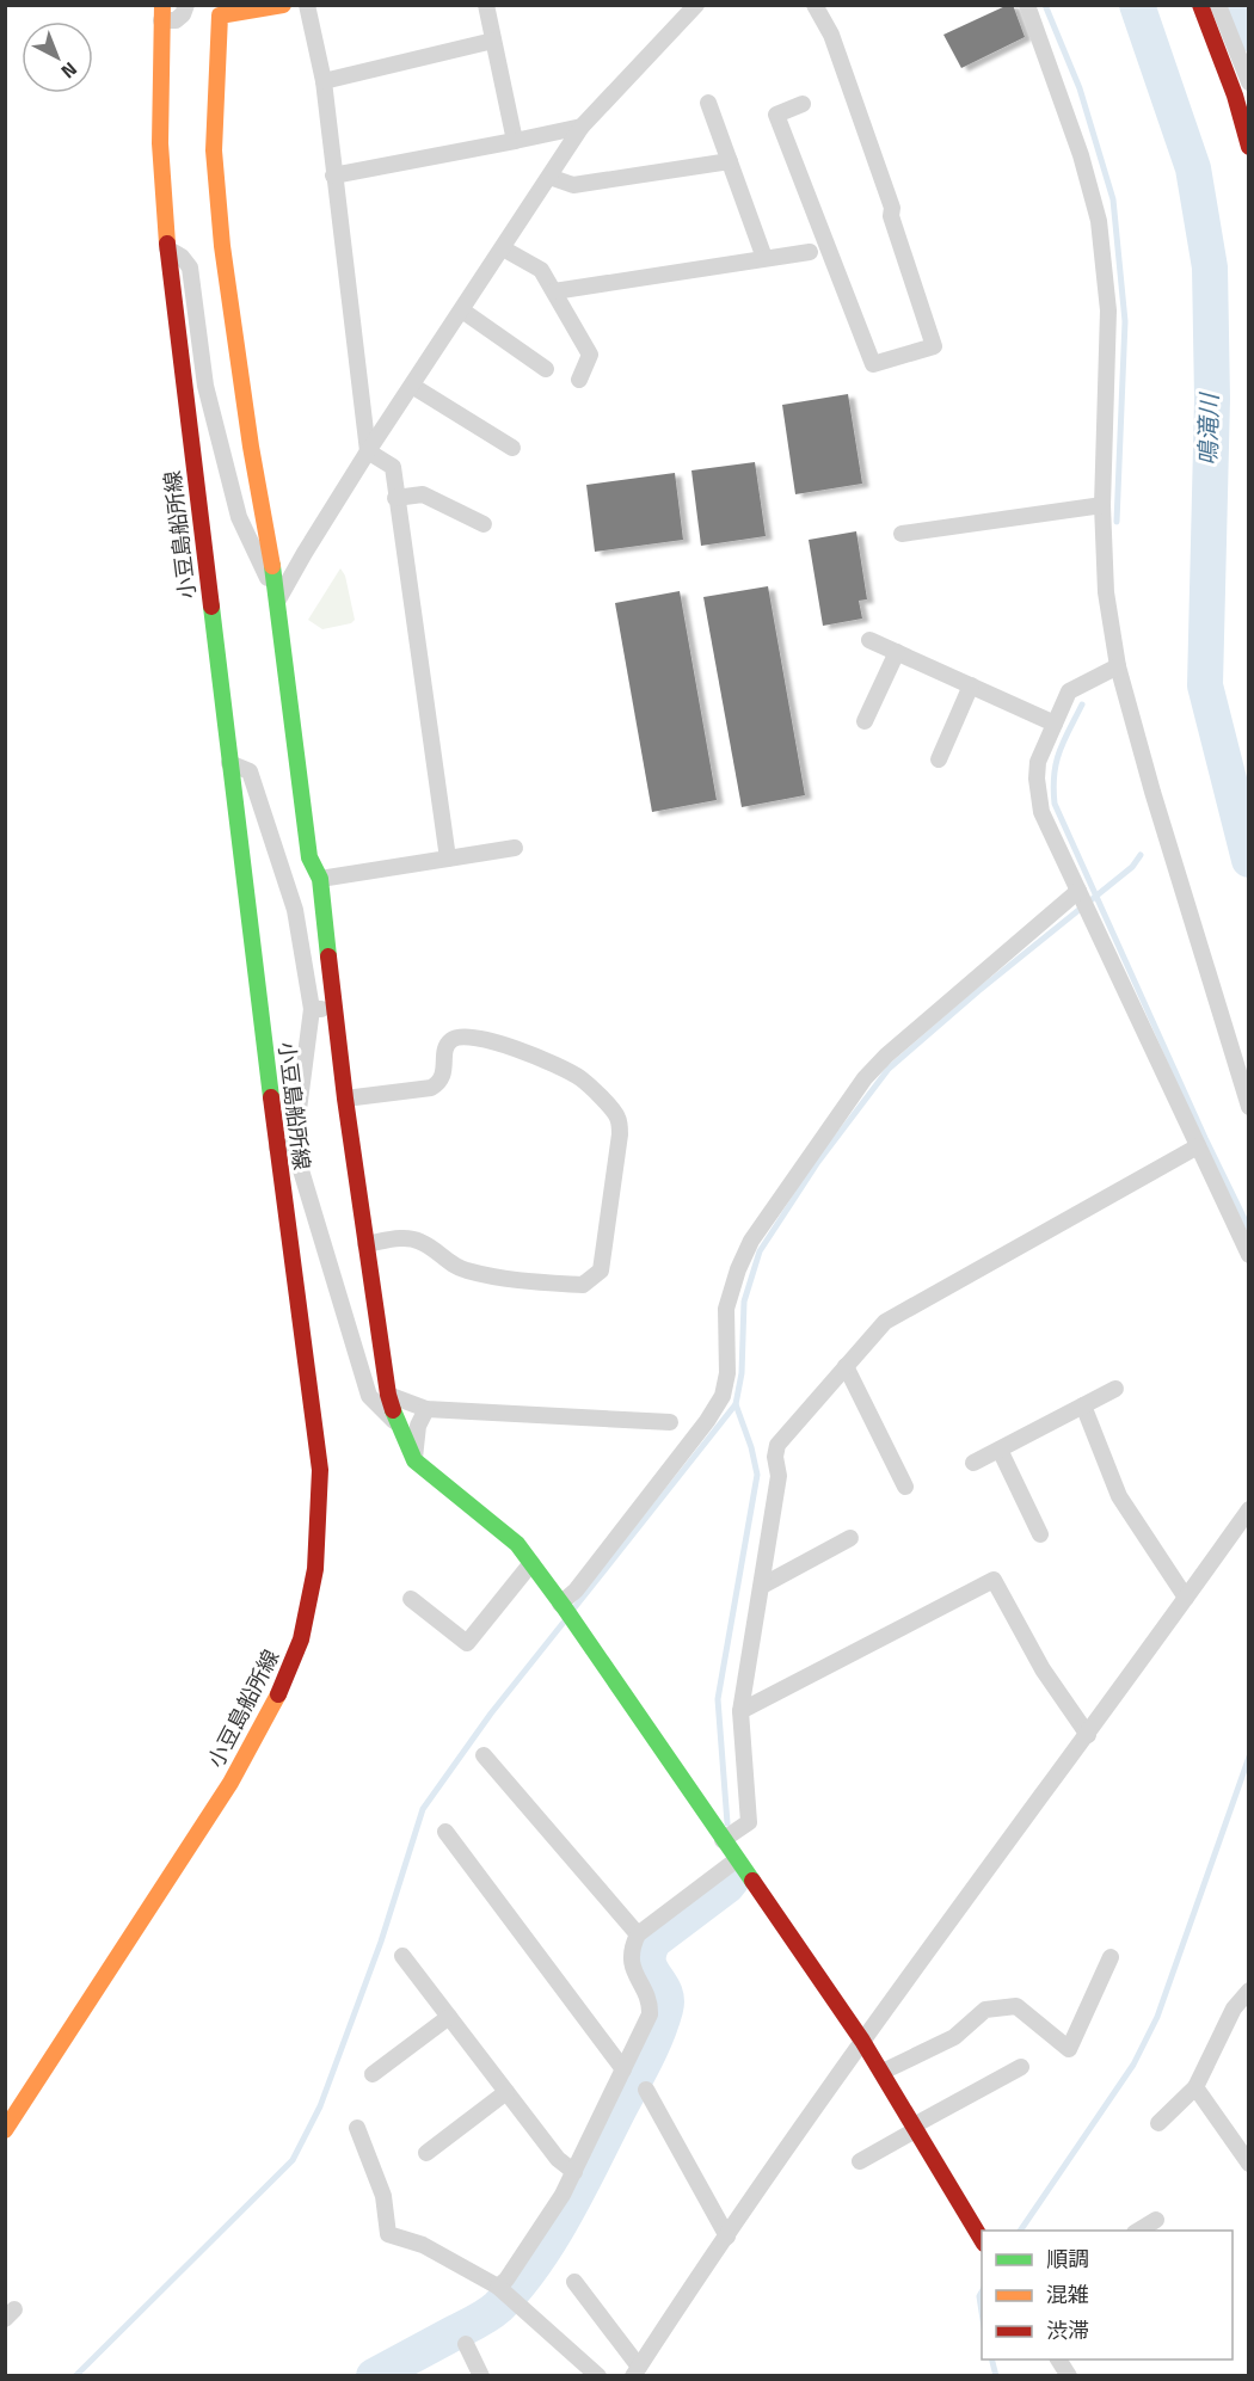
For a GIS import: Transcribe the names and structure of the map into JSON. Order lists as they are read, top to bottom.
{
  "streets": {
    "street": ["小豆島船所線"]
  },
  "water": ["鳴滝川"],
  "legend": ["順調", "混雑", "渋滞"],
  "north": "bottom right"
}
